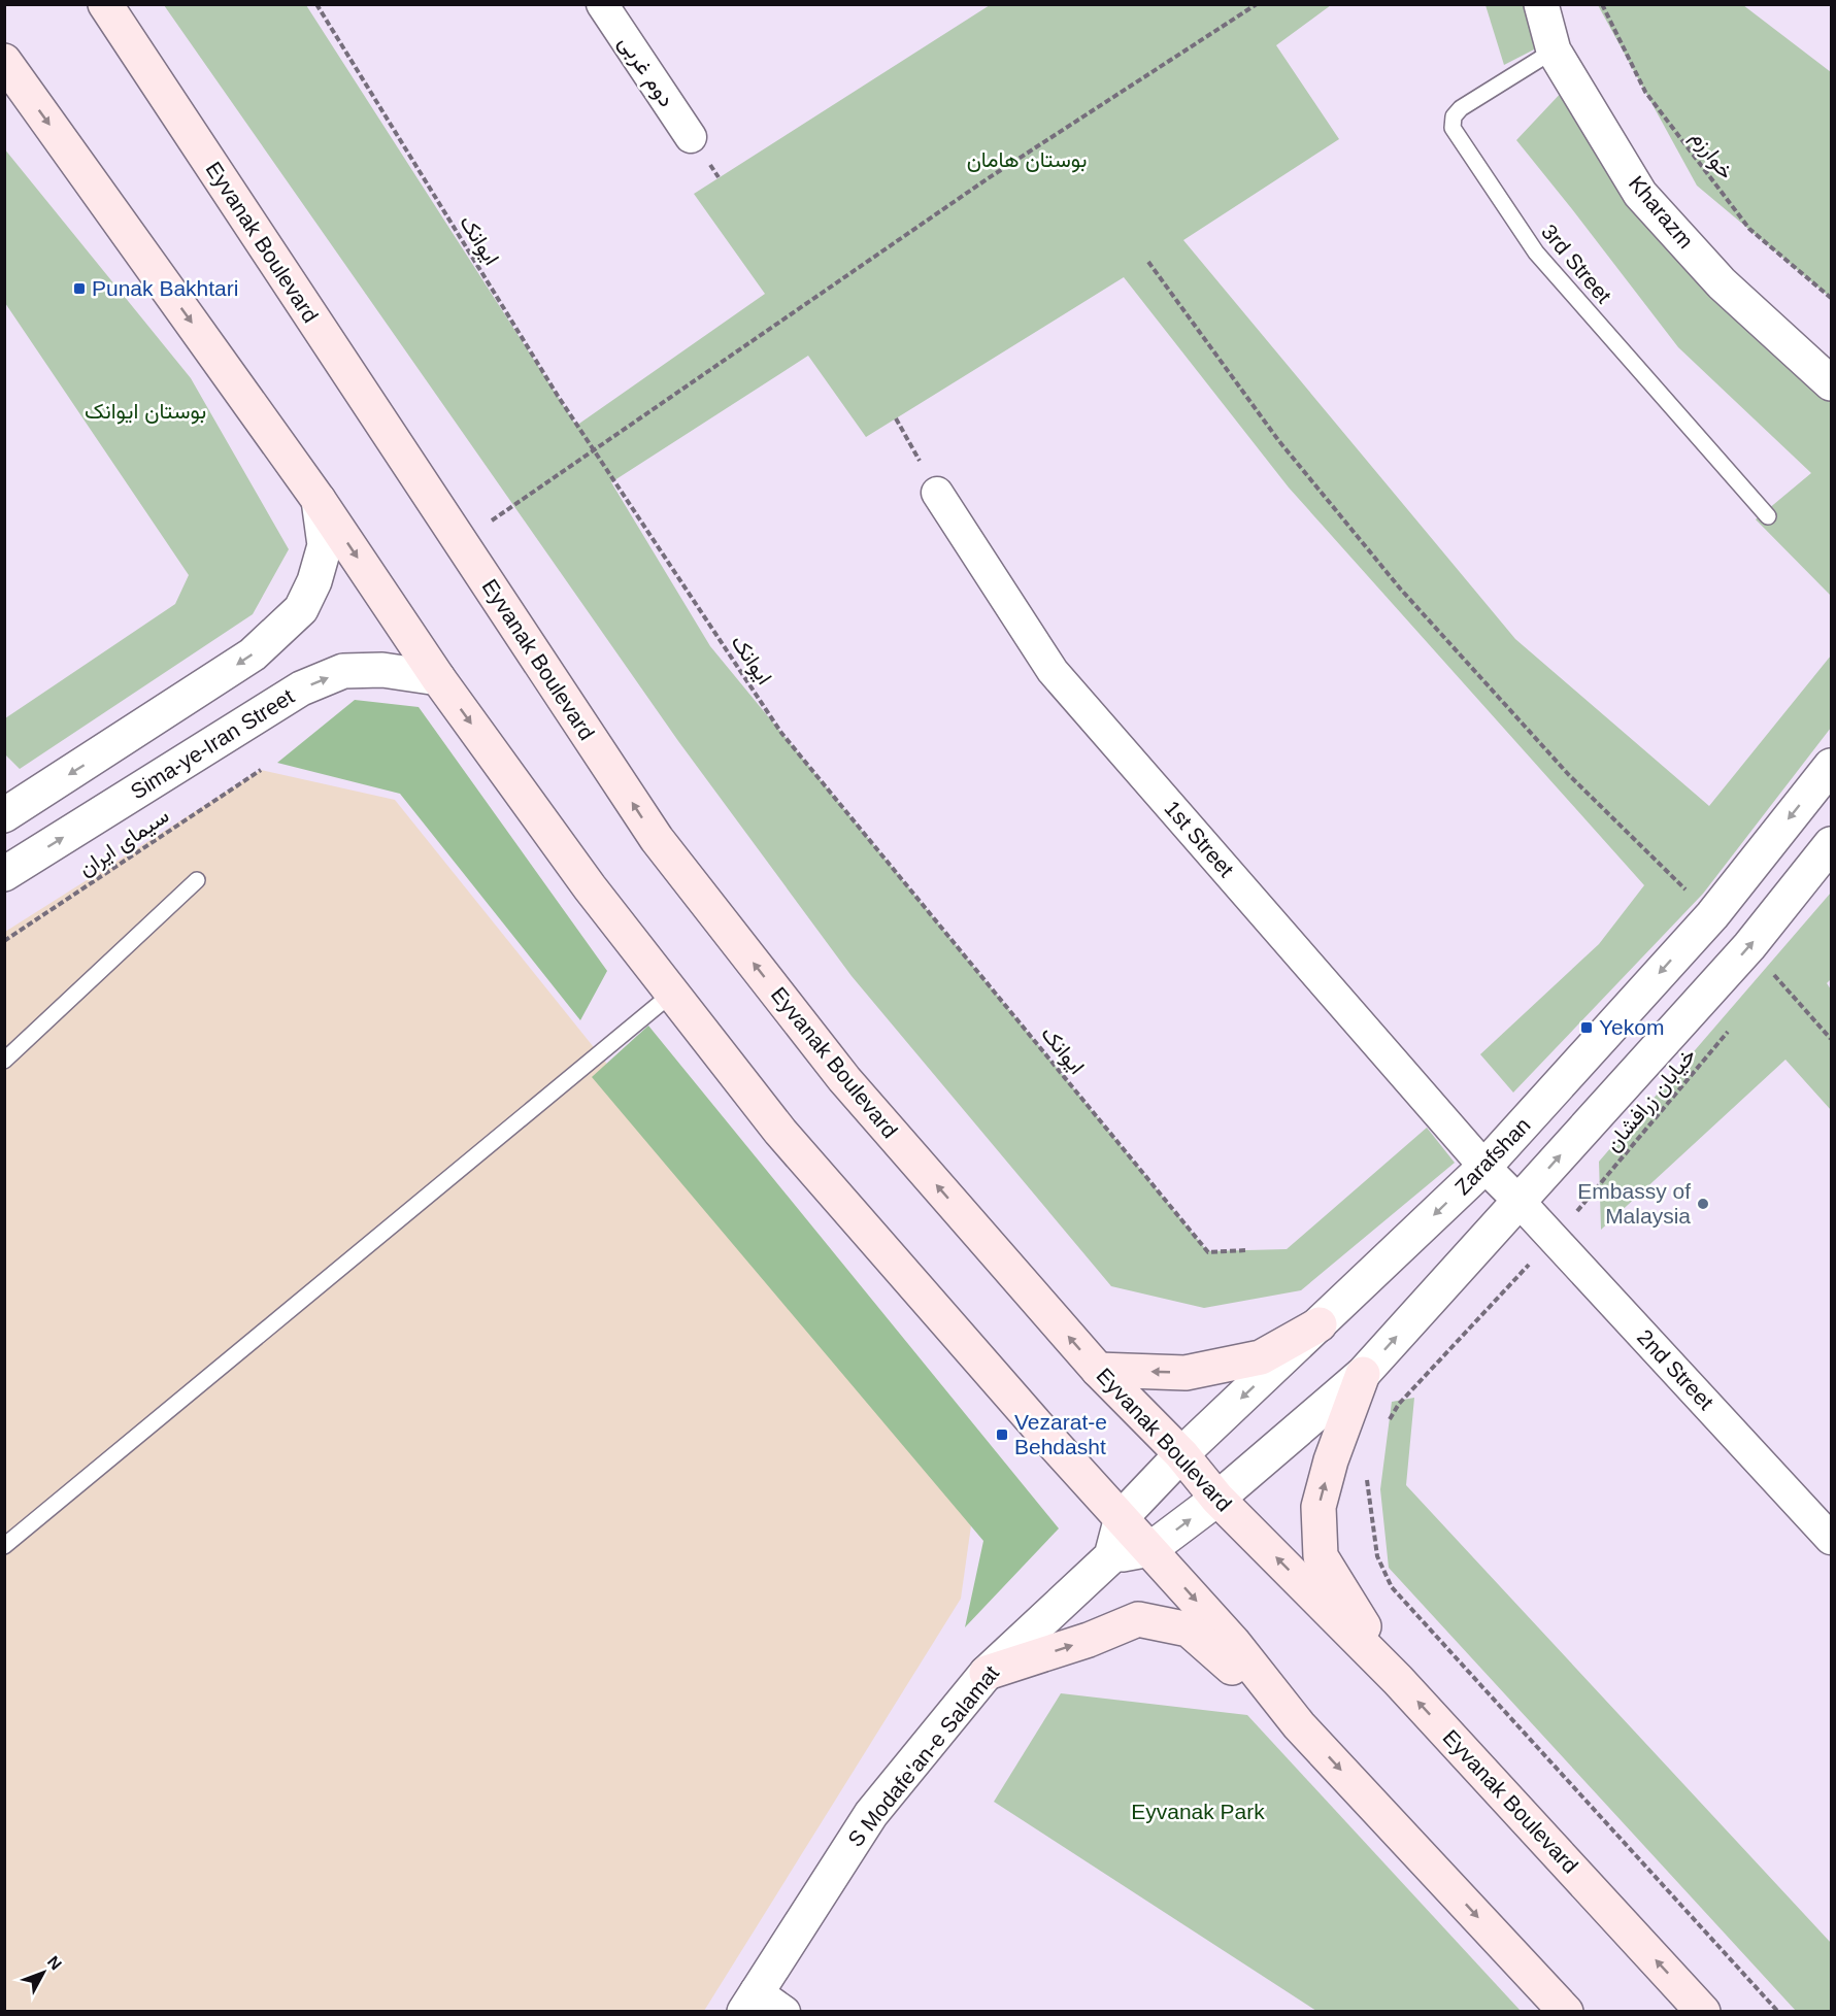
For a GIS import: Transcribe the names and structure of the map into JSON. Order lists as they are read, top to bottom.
{
  "streets": {
    "main road": ["Eyvanak Boulevard"],
    "street": [
      "دوم غربی",
      "Kharazm",
      "Sima-ye-Iran Street",
      "1st Street",
      "Zarafshan",
      "2nd Street",
      "S Modafe'an-e Salamat"
    ],
    "lane": ["3rd Street"],
    "path": [
      "خوارزم",
      "ایوانک",
      "سیمای ایران",
      "خیابان زرافشان"
    ]
  },
  "crossings": [
    ["Kharazm", "3rd Street"],
    ["Eyvanak Boulevard", "Zarafshan"],
    ["1st Street", "Zarafshan"],
    ["1st Street", "2nd Street"],
    ["خیابان زرافشان", "2nd Street"]
  ],
  "one_way": ["Sima-ye-Iran Street"],
  "parks": ["بوستان هامان", "بوستان ایوانک", "Eyvanak Park"],
  "places": {
    "transit": ["Punak Bakhtari", "Yekom", "Vezarat-e Behdasht"],
    "other": ["Embassy of Malaysia"]
  },
  "north": "top right"
}
